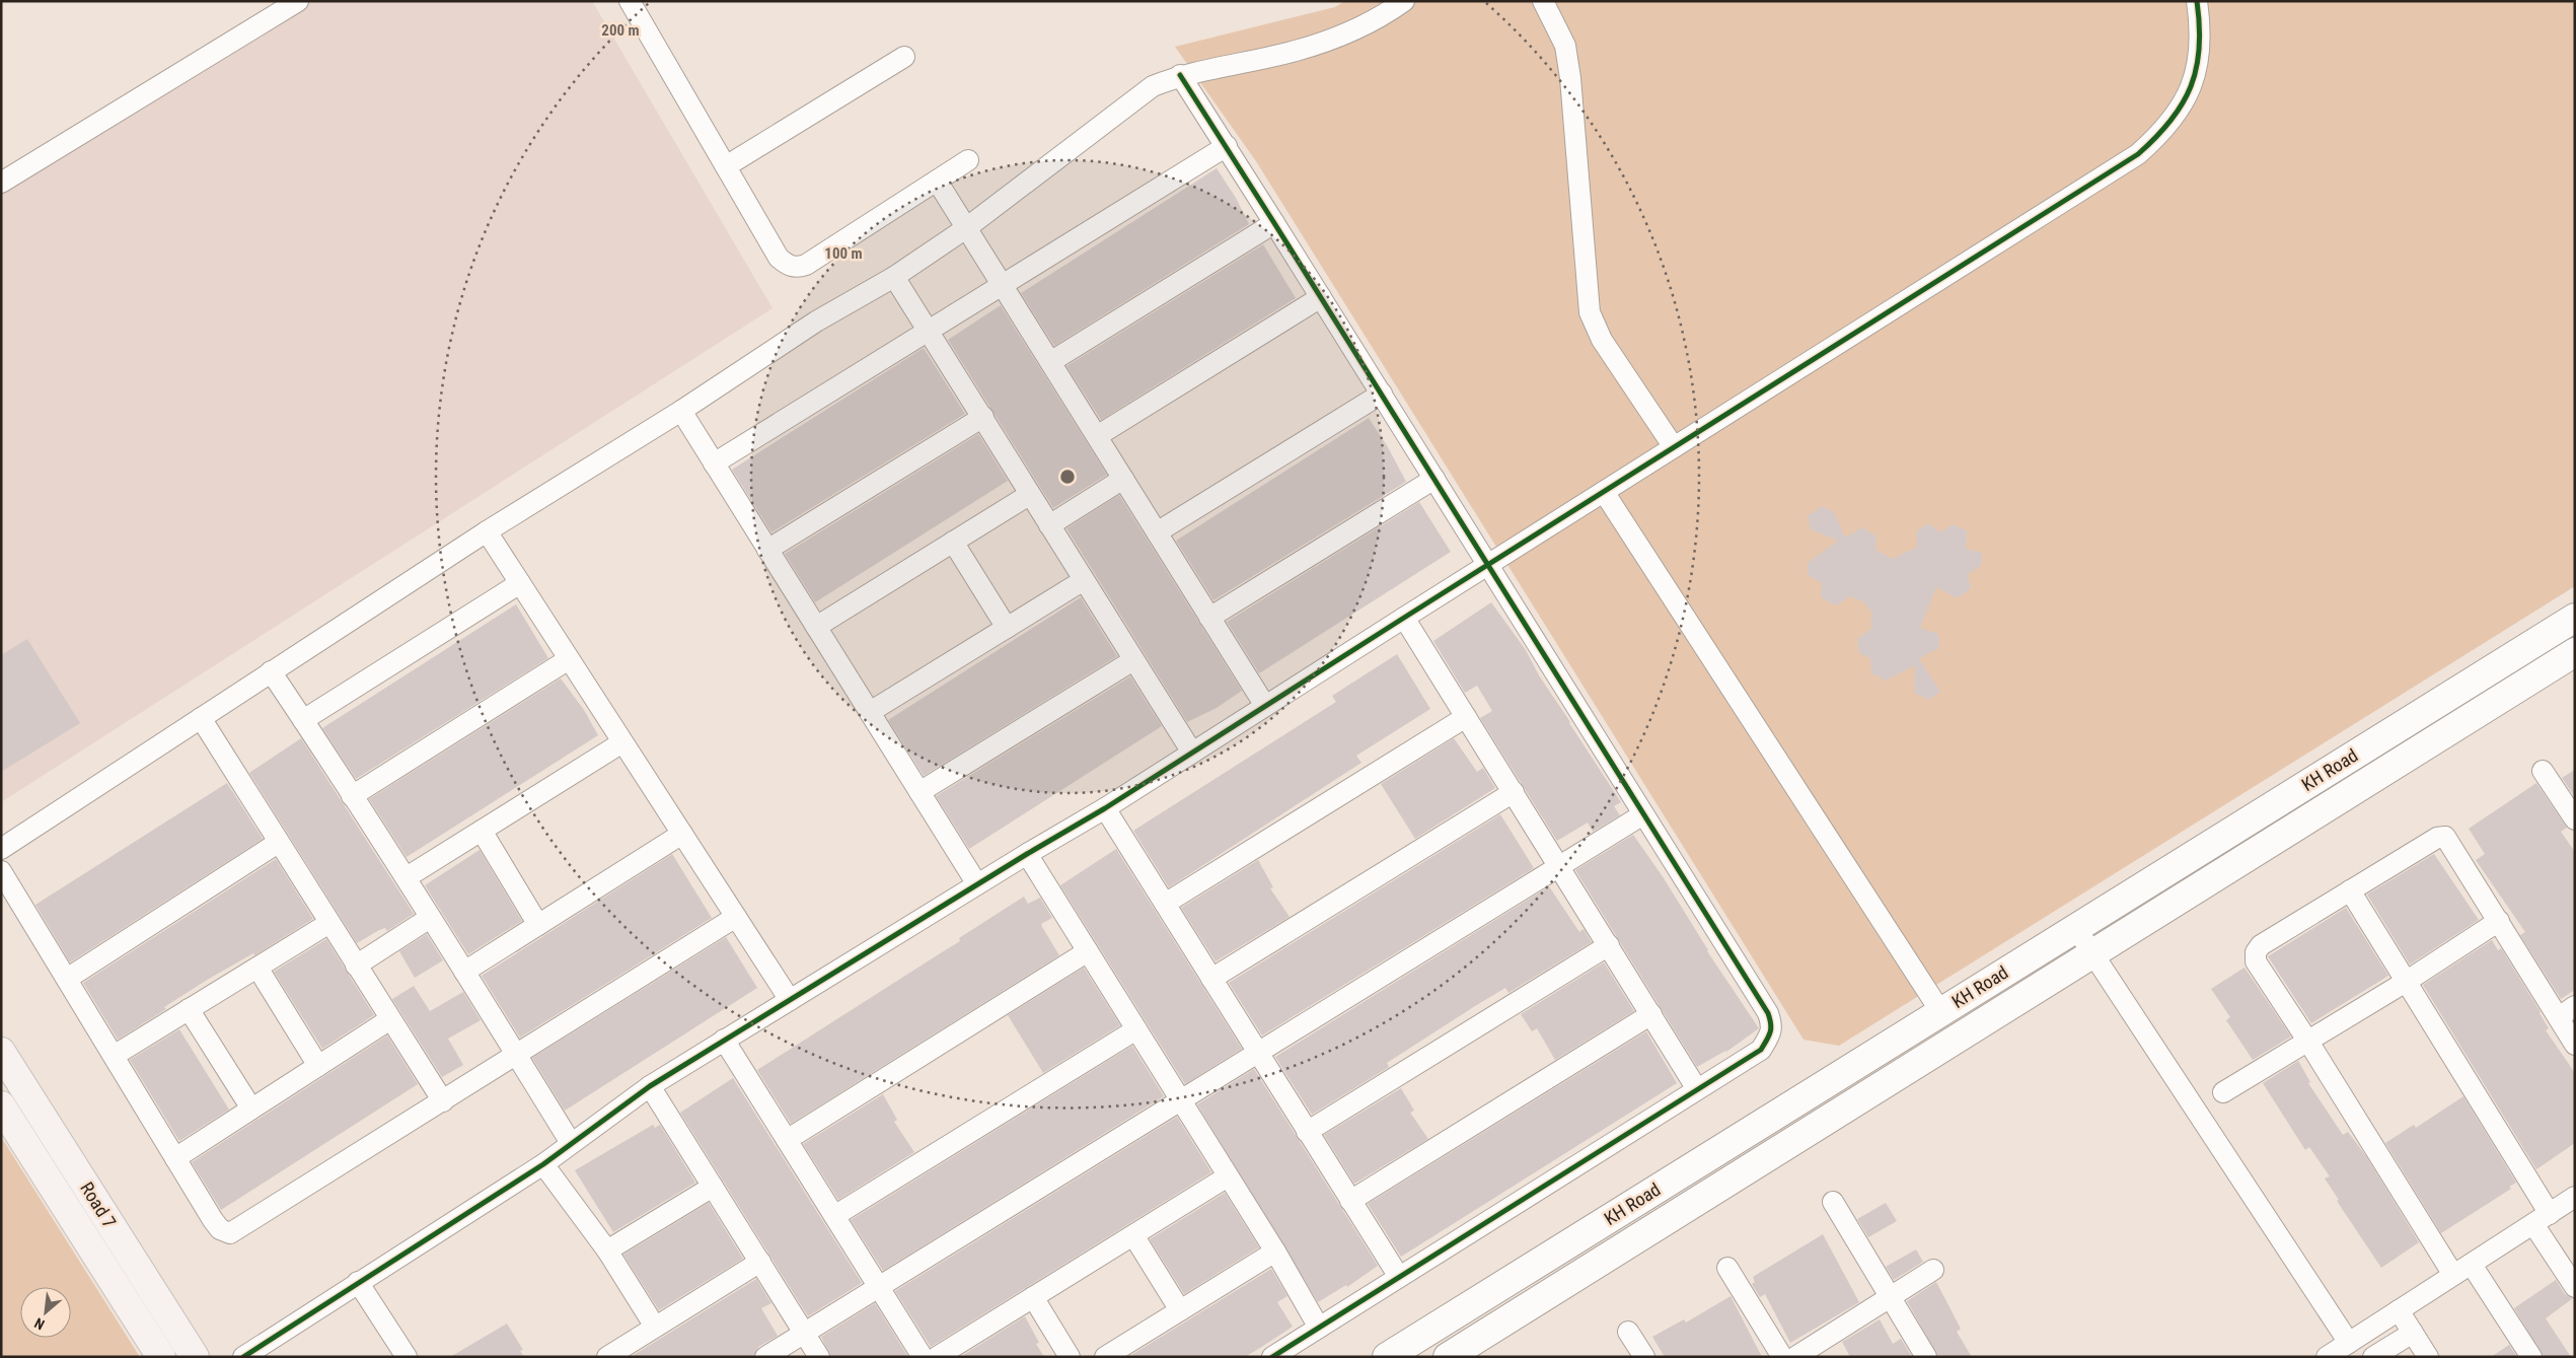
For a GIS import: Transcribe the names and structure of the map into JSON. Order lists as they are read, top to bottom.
{
  "streets": {
    "main road": ["KH Road", "Road 7"]
  },
  "north": "bottom left",
  "rings": ["200 m", "100 m"]
}
